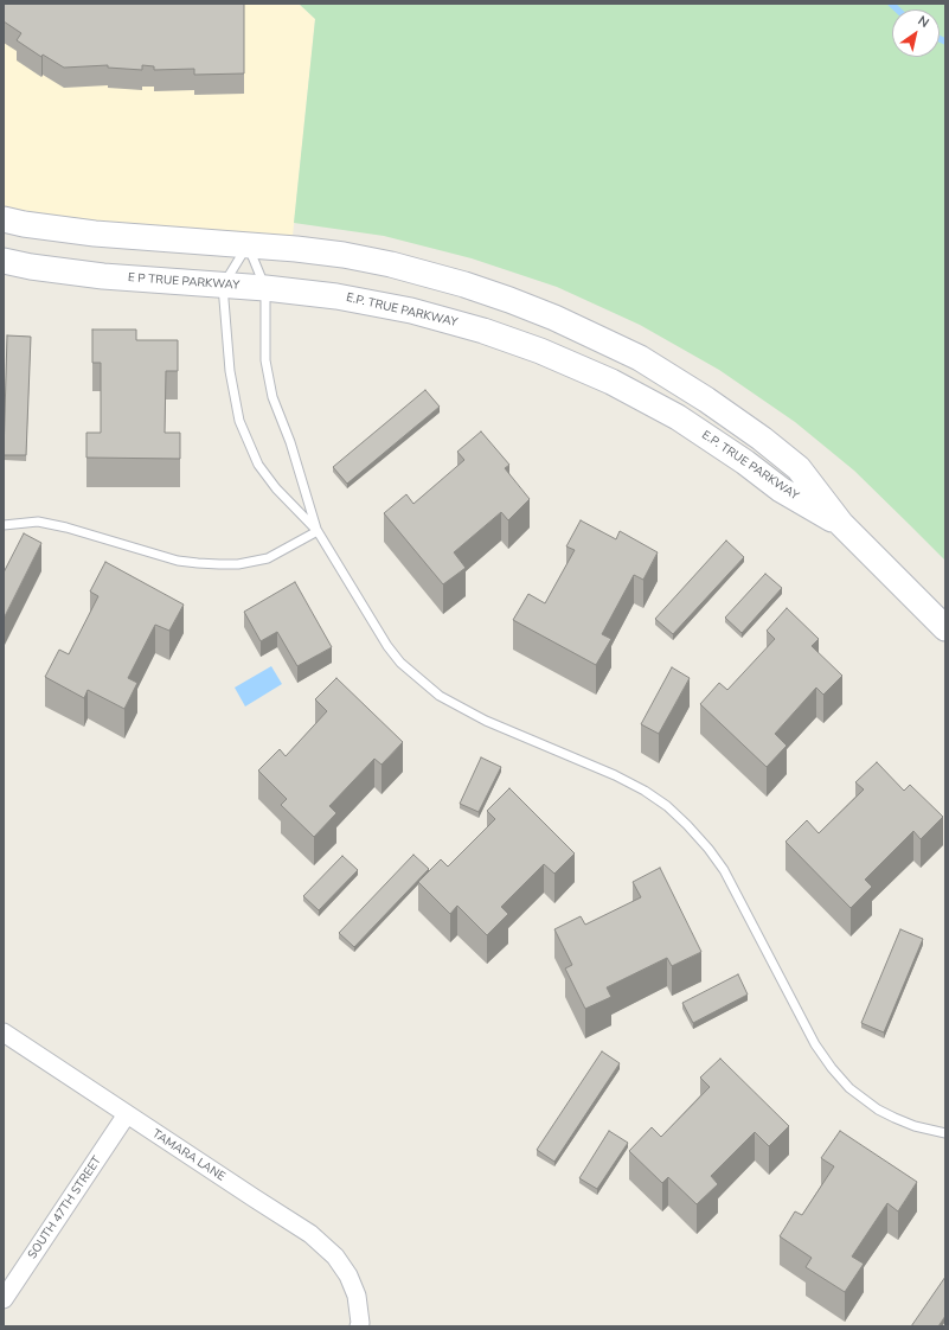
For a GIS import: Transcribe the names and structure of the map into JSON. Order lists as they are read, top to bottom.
{
  "streets": {
    "main road": ["E P TRUE PARKWAY", "E.P. TRUE PARKWAY"],
    "street": ["TAMARA LANE", "SOUTH 47TH STREET"]
  },
  "crossings": [
    ["E P TRUE PARKWAY", "E.P. TRUE PARKWAY"],
    ["TAMARA LANE", "SOUTH 47TH STREET"]
  ],
  "north": "top right"
}
